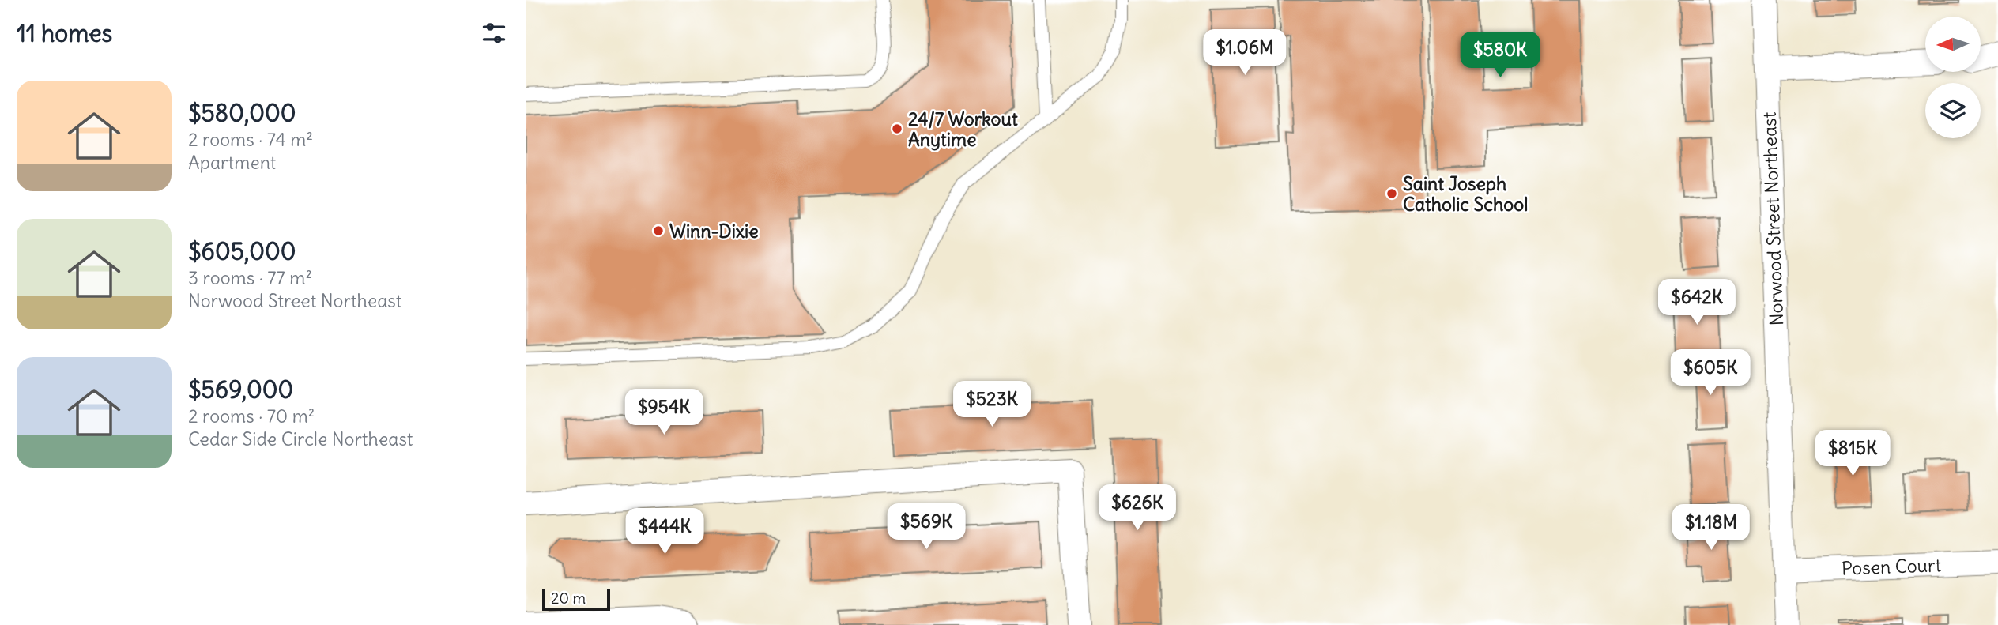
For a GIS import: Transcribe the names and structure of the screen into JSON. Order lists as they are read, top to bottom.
{
  "streets": {
    "street": ["Norwood Street Northeast", "Posen Court"]
  },
  "crossings": [
    ["Norwood Street Northeast", "Posen Court"]
  ],
  "places": ["24/7 Workout Anytime", "Saint Joseph Catholic School", "Winn-Dixie"],
  "scale_bar": "20 m",
  "north": "left",
  "page": {
    "heading": "11 homes",
    "price": [
      "$1.06M",
      "$580K",
      "$642K",
      "$605K",
      "$523K",
      "$954K",
      "$815K",
      "$626K",
      "$569K",
      "$1.18M",
      "$444K"
    ],
    "list": [
      {
        "name": "$580,000",
        "note": "2 rooms · 74 m² · Apartment"
      },
      {
        "name": "$605,000",
        "note": "3 rooms · 77 m² · Norwood Street Northeast"
      },
      {
        "name": "$569,000",
        "note": "2 rooms · 70 m² · Cedar Side Circle Northeast"
      }
    ],
    "scale": "20 m"
  }
}
